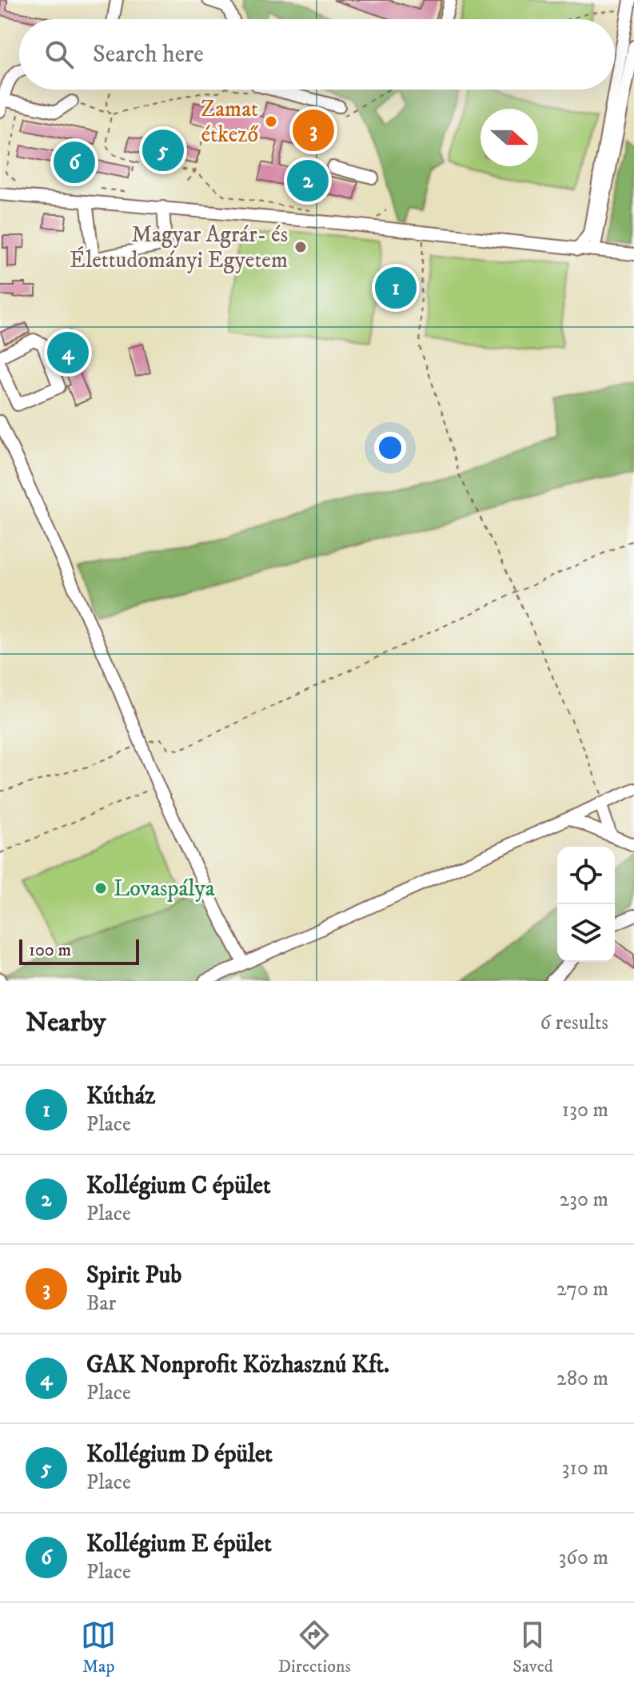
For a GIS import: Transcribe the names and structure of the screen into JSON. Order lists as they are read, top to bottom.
{
  "places": ["Zamat étkező", "Magyar Agrár- és Élettudományi Egyetem", "Lovaspálya"],
  "scale_bar": "100 m",
  "north": "right",
  "page": {
    "search": "Search here",
    "pins": [
      "3",
      "5",
      "6",
      "2",
      "1",
      "4"
    ],
    "scale": "100 m",
    "heading": ["Nearby", "6 results"],
    "list": [
      {
        "mark": "1",
        "name": "Kútház",
        "note": "Place",
        "value": "130 m"
      },
      {
        "mark": "2",
        "name": "Kollégium C épület",
        "note": "Place",
        "value": "230 m"
      },
      {
        "mark": "3",
        "name": "Spirit Pub",
        "note": "Bar",
        "value": "270 m"
      },
      {
        "mark": "4",
        "name": "GAK Nonprofit Közhasznú Kft.",
        "note": "Place",
        "value": "280 m"
      },
      {
        "mark": "5",
        "name": "Kollégium D épület",
        "note": "Place",
        "value": "310 m"
      },
      {
        "mark": "6",
        "name": "Kollégium E épület",
        "note": "Place",
        "value": "360 m"
      }
    ],
    "nav": ["Map", "Directions", "Saved"]
  }
}
